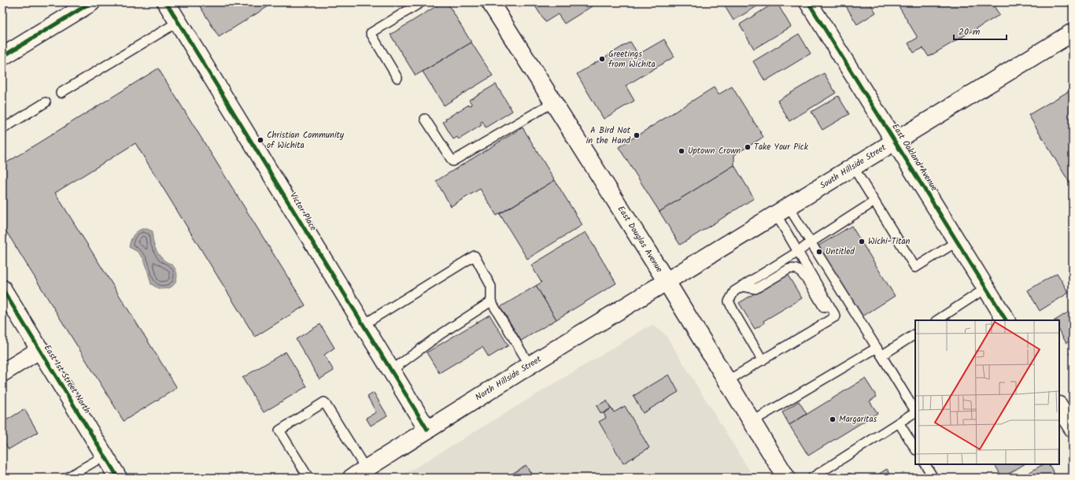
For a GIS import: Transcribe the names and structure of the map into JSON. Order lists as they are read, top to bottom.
{
  "streets": {
    "main road": [
      "East Oakland Avenue",
      "South Hillside Street",
      "Victor Place",
      "East Douglas Avenue",
      "North Hillside Street",
      "East 1st Street North"
    ]
  },
  "crossings": [
    ["East Oakland Avenue", "South Hillside Street"],
    ["South Hillside Street", "East Douglas Avenue"],
    ["South Hillside Street", "North Hillside Street"],
    ["Victor Place", "North Hillside Street"],
    ["East Douglas Avenue", "North Hillside Street"]
  ],
  "places": [
    "Greetings from Wichita",
    "A Bird Not in the Hand",
    "Christian Community of Wichita",
    "Take Your Pick",
    "Uptown Crown",
    "Wichi-Titan",
    "Untitled",
    "Margaritas"
  ],
  "scale_bar": "20 m"
}
